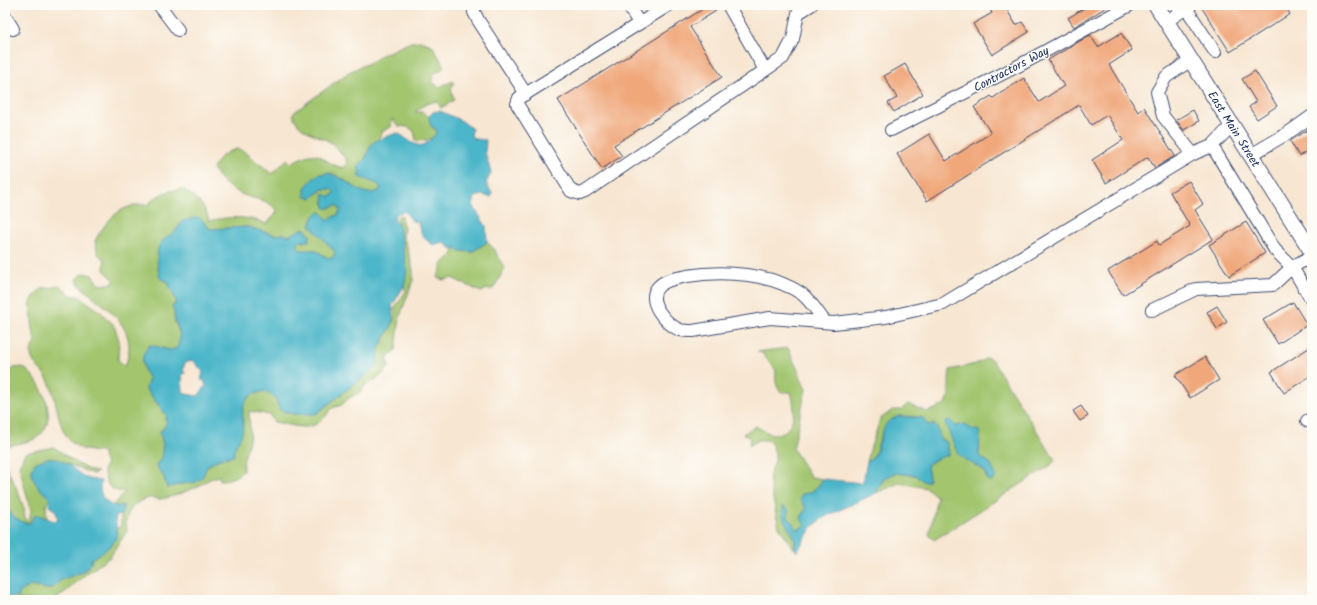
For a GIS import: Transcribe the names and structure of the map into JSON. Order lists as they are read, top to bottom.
{
  "streets": {
    "main road": ["East Main Street"],
    "street": ["Contractors Way"]
  }
}
